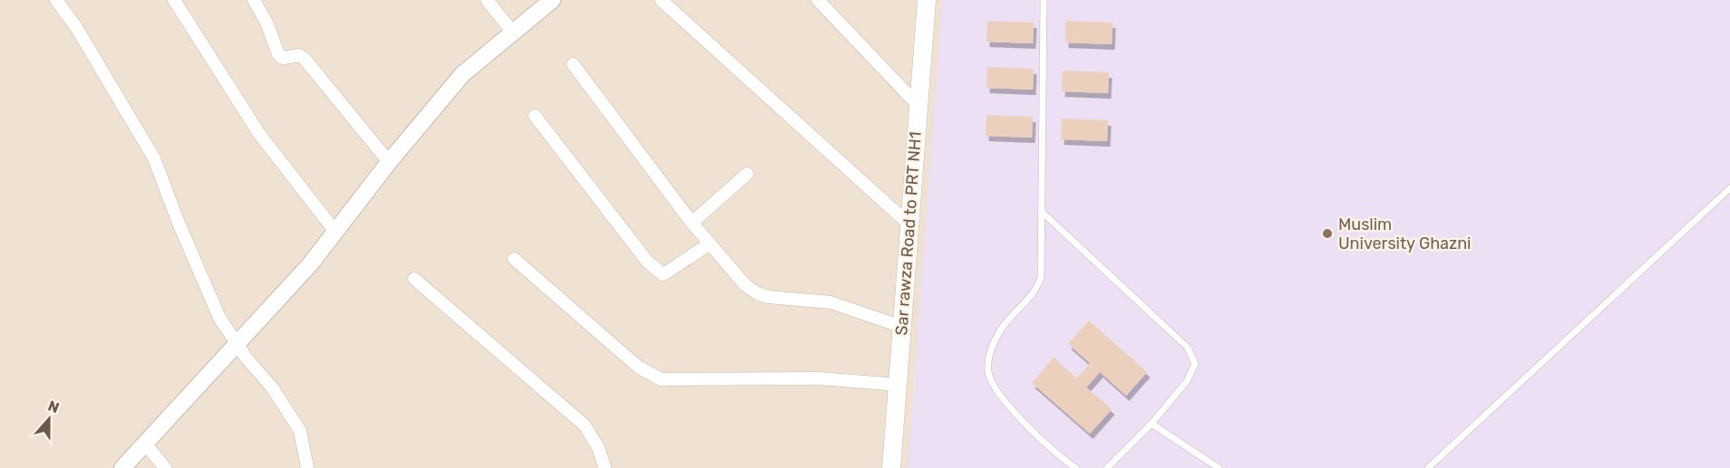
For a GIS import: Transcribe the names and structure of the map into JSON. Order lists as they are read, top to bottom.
{
  "streets": {
    "main road": ["Sar rawza Road to PRT NH1"]
  },
  "places": ["Muslim University Ghazni"],
  "north": "top"
}
